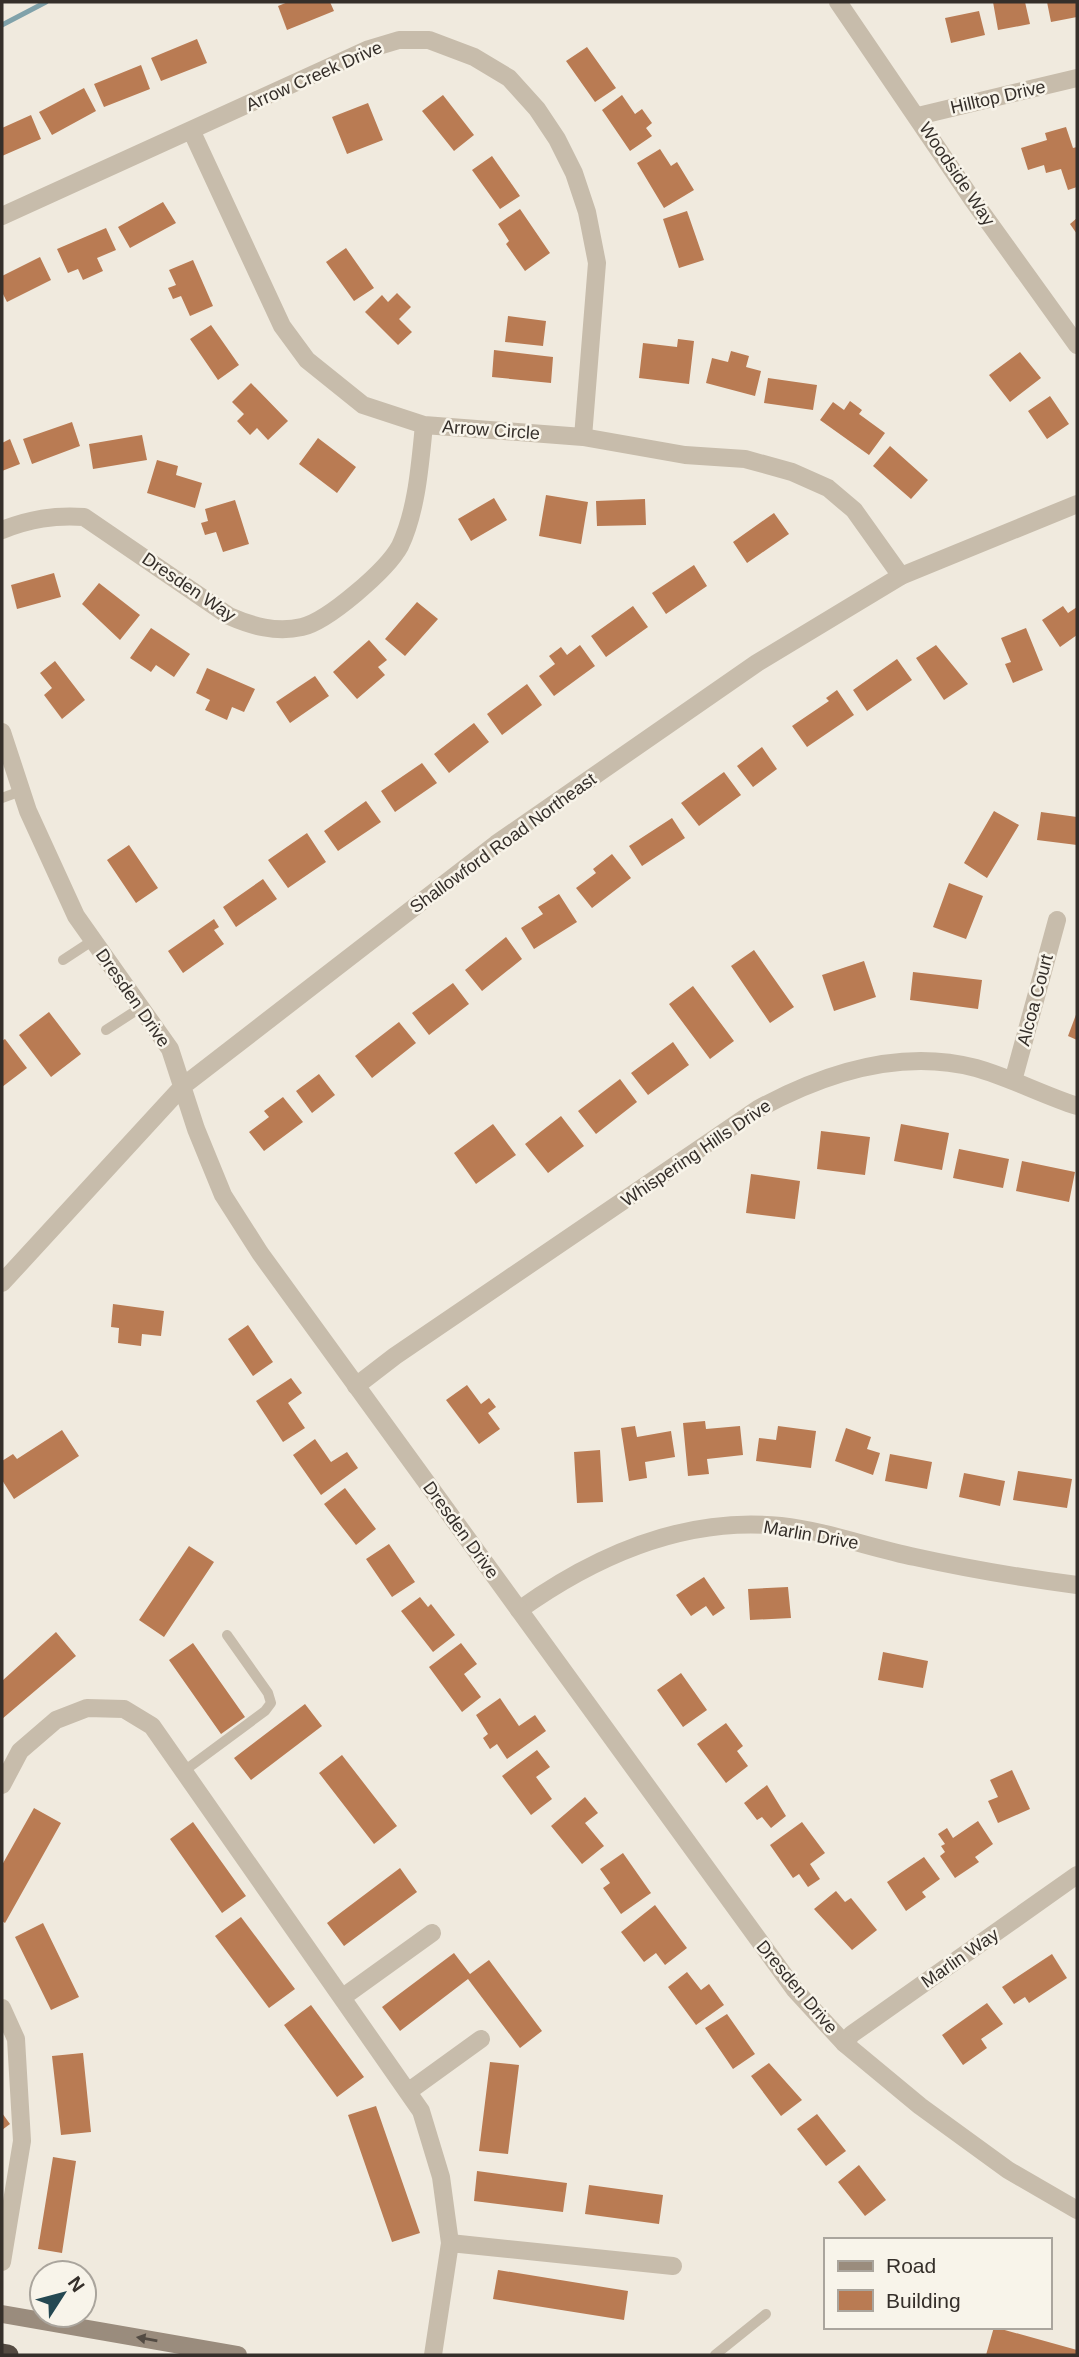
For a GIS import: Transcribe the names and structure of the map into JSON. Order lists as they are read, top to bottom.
{
  "streets": {
    "street": [
      "Arrow Creek Drive",
      "Hilltop Drive",
      "Woodside Way",
      "Arrow Circle",
      "Dresden Way",
      "Shallowford Road Northeast",
      "Dresden Drive",
      "Alcoa Court",
      "Whispering Hills Drive",
      "Marlin Drive",
      "Marlin Way"
    ]
  },
  "crossings": [
    ["Arrow Creek Drive", "Arrow Circle"],
    ["Hilltop Drive", "Woodside Way"],
    ["Arrow Circle", "Dresden Way"],
    ["Arrow Circle", "Shallowford Road Northeast"],
    ["Shallowford Road Northeast", "Dresden Drive"],
    ["Dresden Drive", "Whispering Hills Drive"],
    ["Dresden Drive", "Marlin Drive"],
    ["Dresden Drive", "Marlin Way"],
    ["Alcoa Court", "Whispering Hills Drive"]
  ],
  "legend": ["Road", "Building"],
  "north": "top right"
}
